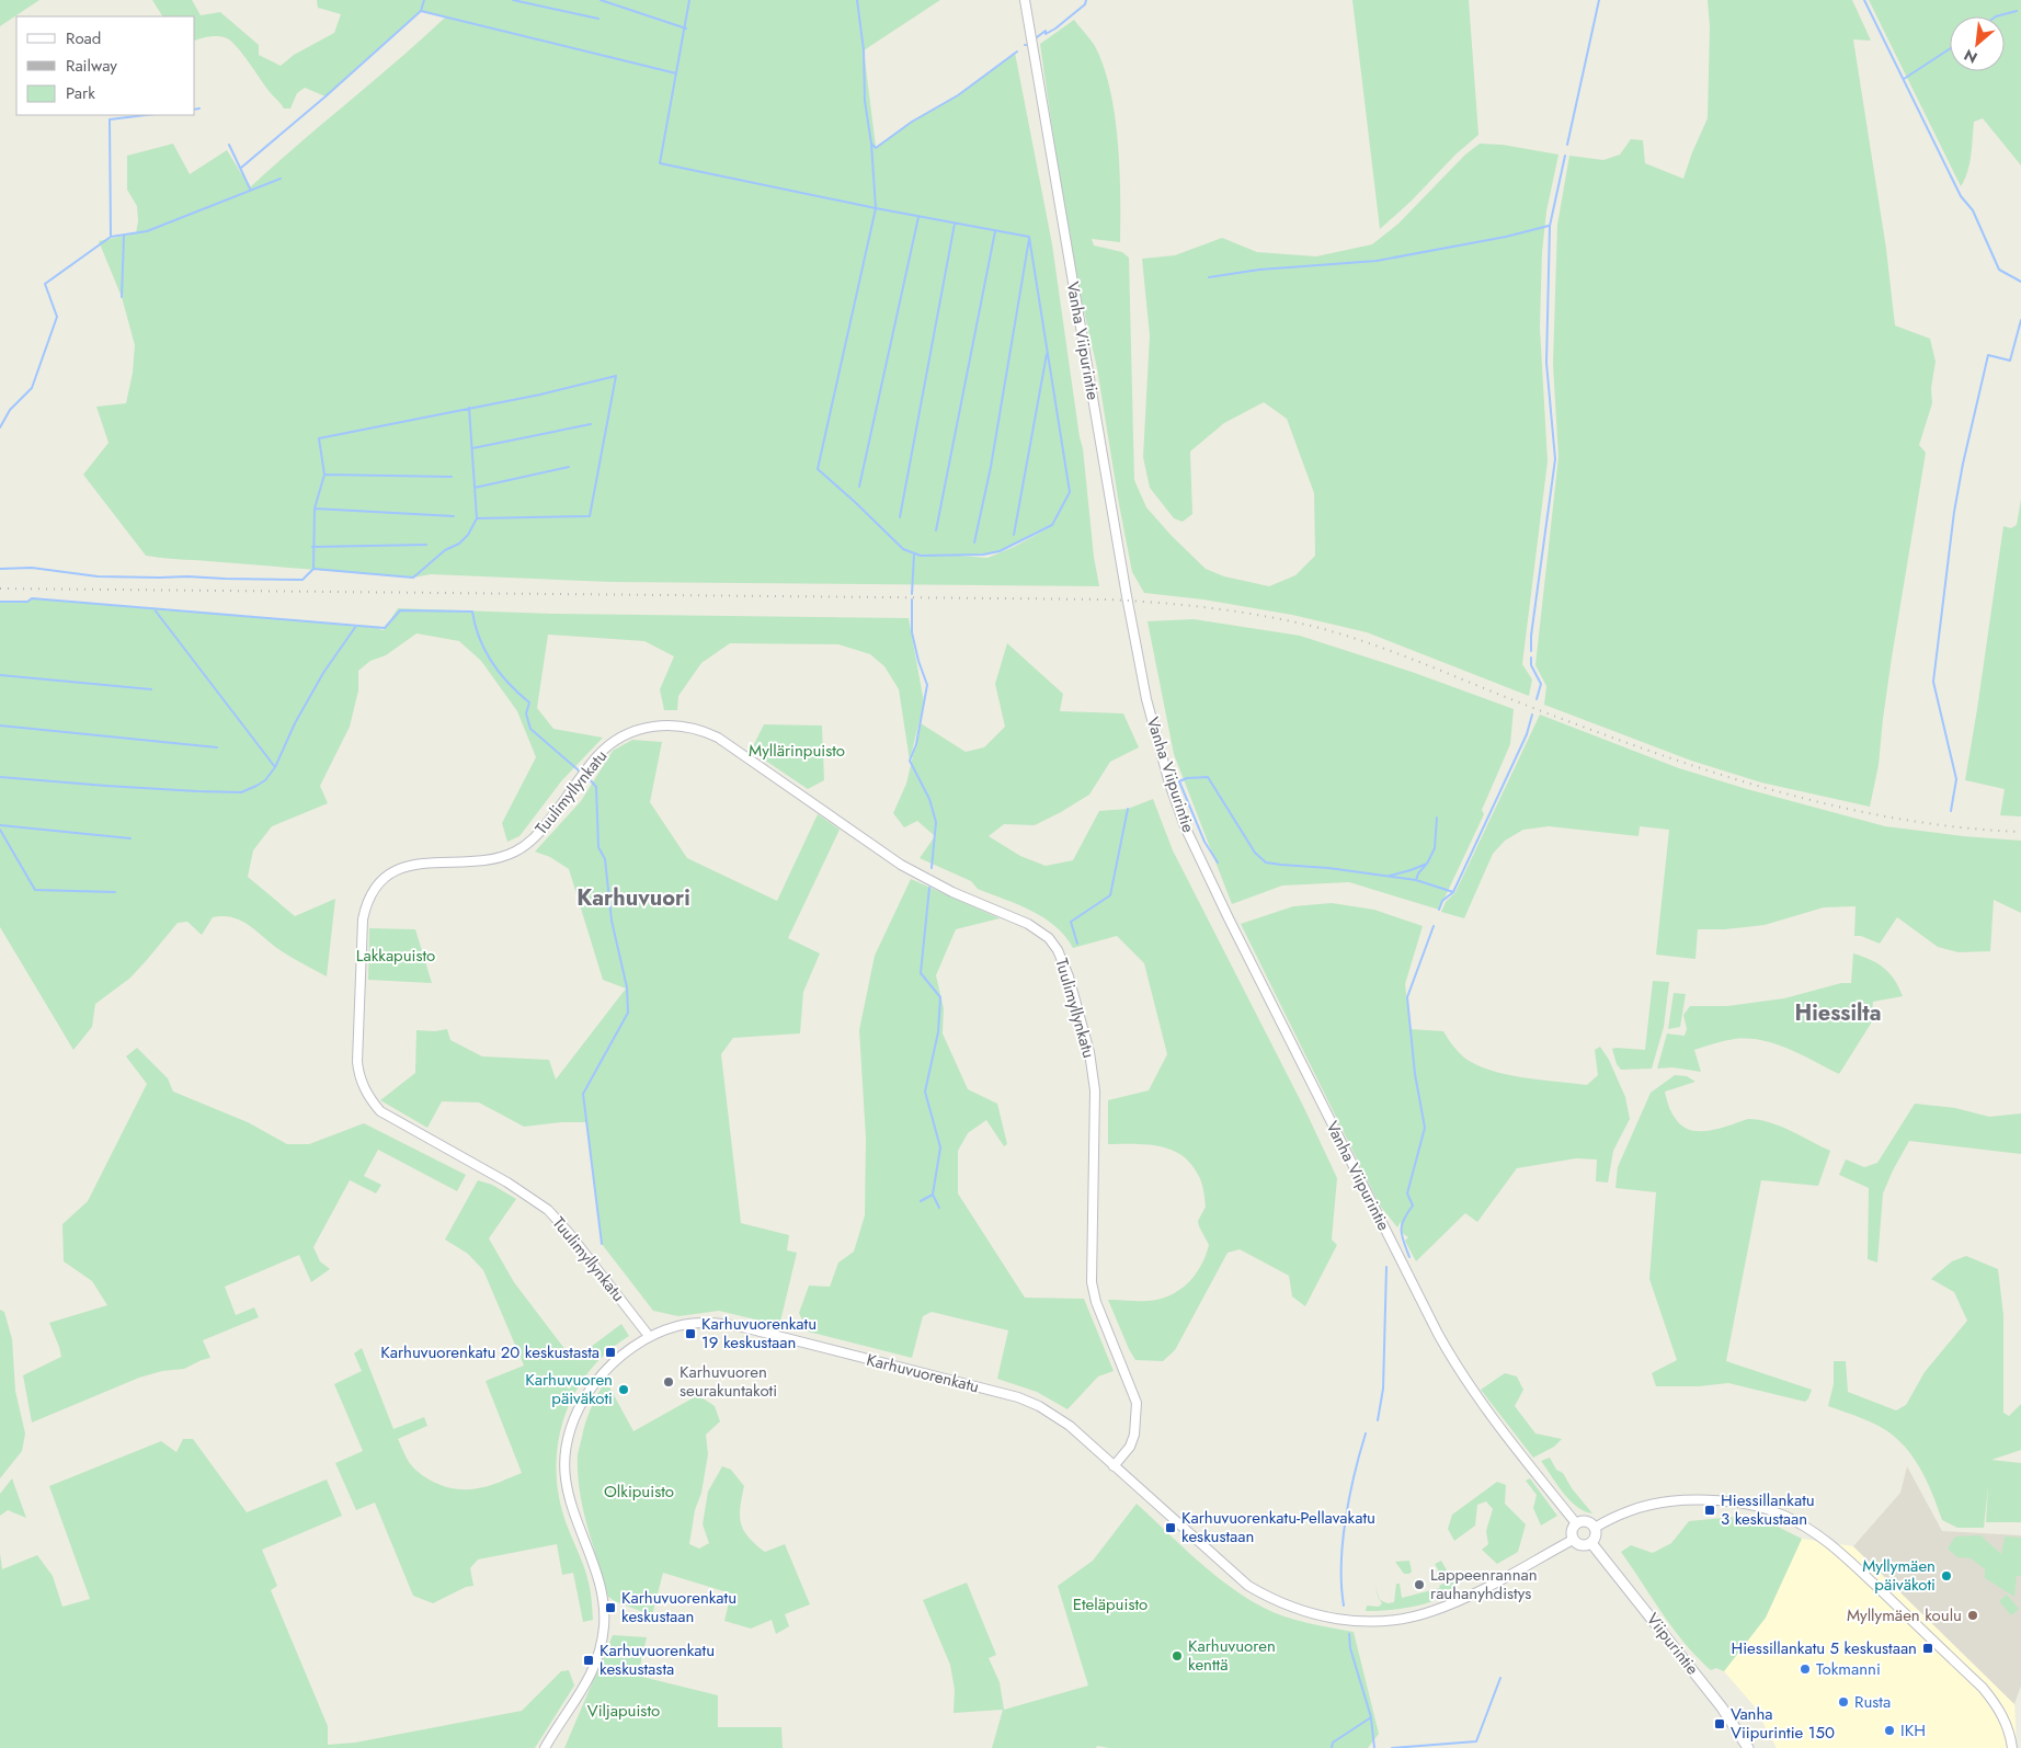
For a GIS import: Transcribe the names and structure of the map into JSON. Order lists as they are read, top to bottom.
{
  "streets": {
    "main road": ["Viipurintie"],
    "street": ["Vanha Viipurintie", "Tuulimyllynkatu", "Karhuvuorenkatu"]
  },
  "crossings": [
    ["Vanha Viipurintie", "Karhuvuorenkatu"],
    ["Vanha Viipurintie", "Viipurintie"],
    ["Tuulimyllynkatu", "Karhuvuorenkatu"],
    ["Karhuvuorenkatu", "Viipurintie"]
  ],
  "districts": ["Karhuvuori", "Hiessilta"],
  "parks": [
    "Myllärinpuisto",
    "Lakkapuisto",
    "Olkipuisto",
    "Eteläpuisto",
    "Viljapuisto"
  ],
  "places": {
    "transit": [
      "Karhuvuorenkatu 19 keskustaan",
      "Karhuvuorenkatu 20 keskustasta",
      "Hiessillankatu 3 keskustaan",
      "Karhuvuorenkatu-Pellavakatu keskustaan",
      "Karhuvuorenkatu keskustaan",
      "Hiessillankatu 5 keskustaan",
      "Karhuvuorenkatu keskustasta",
      "Vanha Viipurintie 150"
    ],
    "other": [
      "Karhuvuoren seurakuntakoti",
      "Karhuvuoren päiväkoti",
      "Myllymäen päiväkoti",
      "Lappeenrannan rauhanyhdistys",
      "Myllymäen koulu",
      "Karhuvuoren kenttä",
      "Tokmanni",
      "Rusta",
      "IKH"
    ]
  },
  "legend": ["Road", "Railway", "Park"],
  "north": "bottom left"
}
